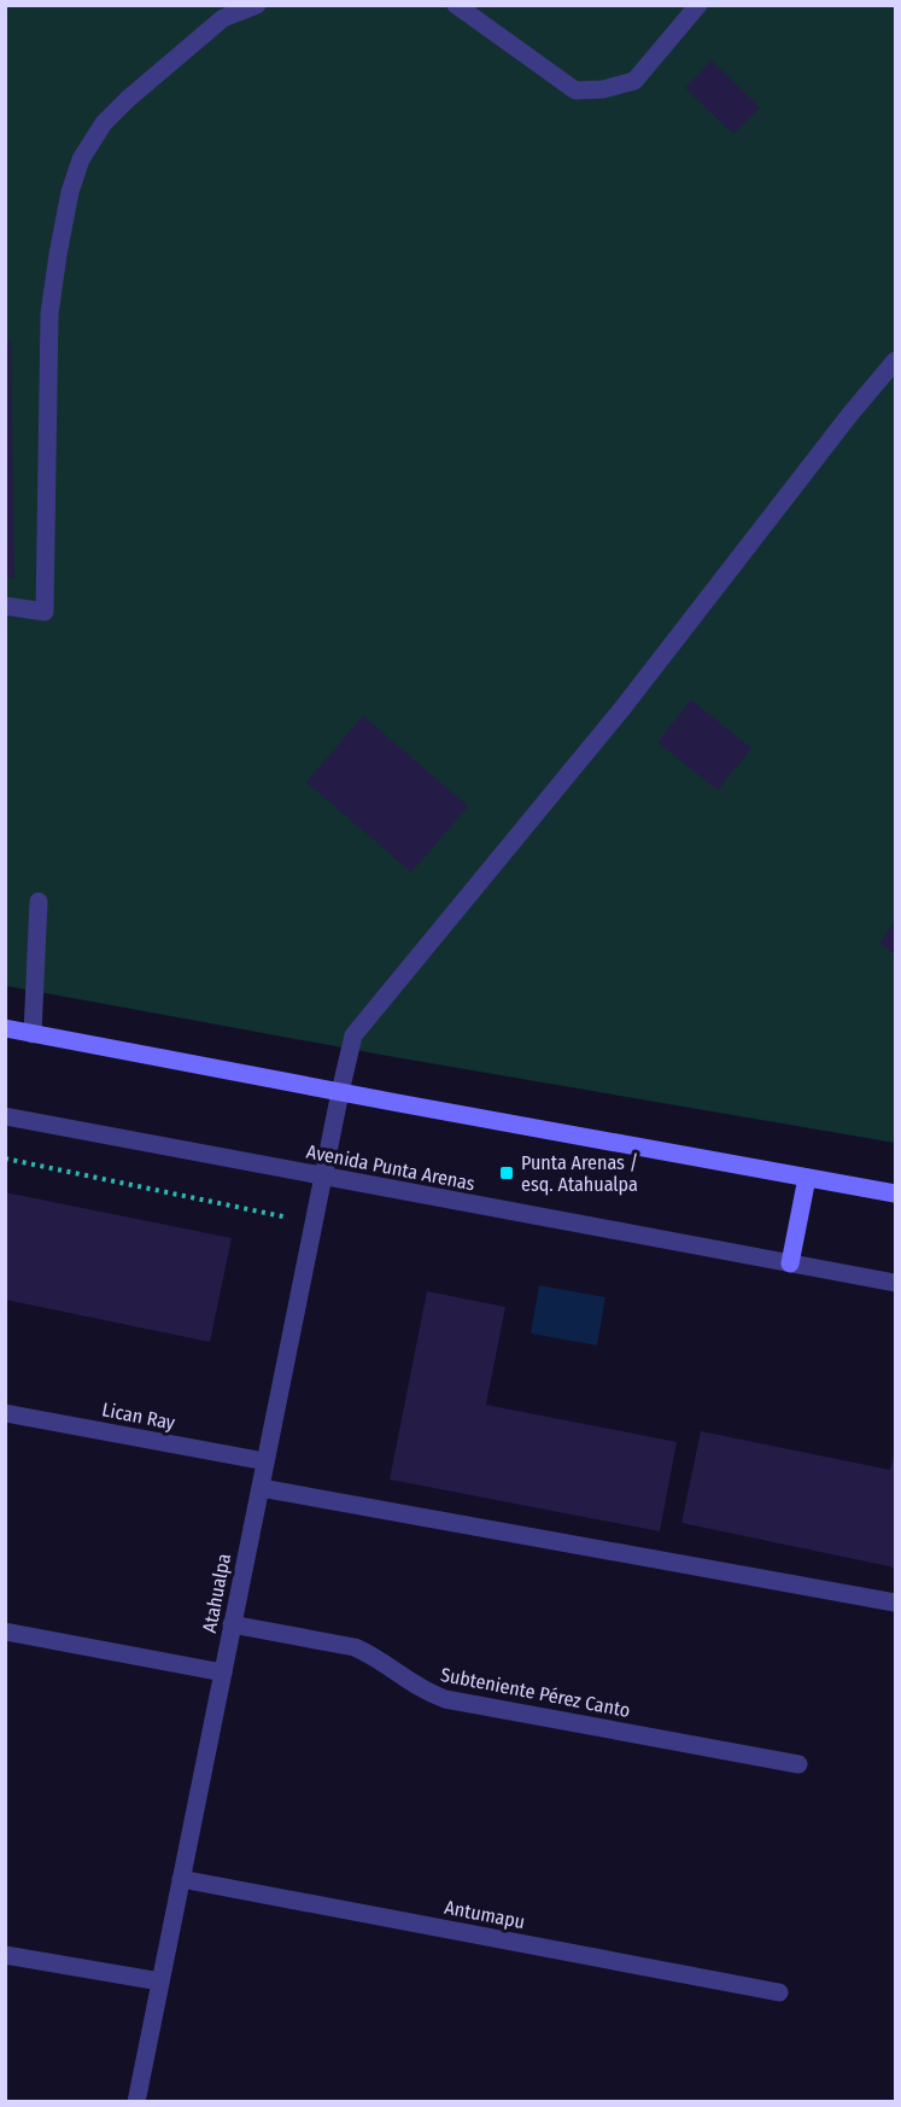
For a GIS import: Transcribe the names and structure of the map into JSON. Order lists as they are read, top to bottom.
{
  "streets": {
    "street": [
      "Avenida Punta Arenas",
      "Lican Ray",
      "Atahualpa",
      "Subteniente Pérez Canto",
      "Antumapu"
    ]
  },
  "crossings": [
    ["Avenida Punta Arenas", "Atahualpa"],
    ["Lican Ray", "Atahualpa"],
    ["Atahualpa", "Subteniente Pérez Canto"],
    ["Atahualpa", "Antumapu"]
  ],
  "places": {
    "transit": ["Punta Arenas / esq. Atahualpa"]
  }
}
